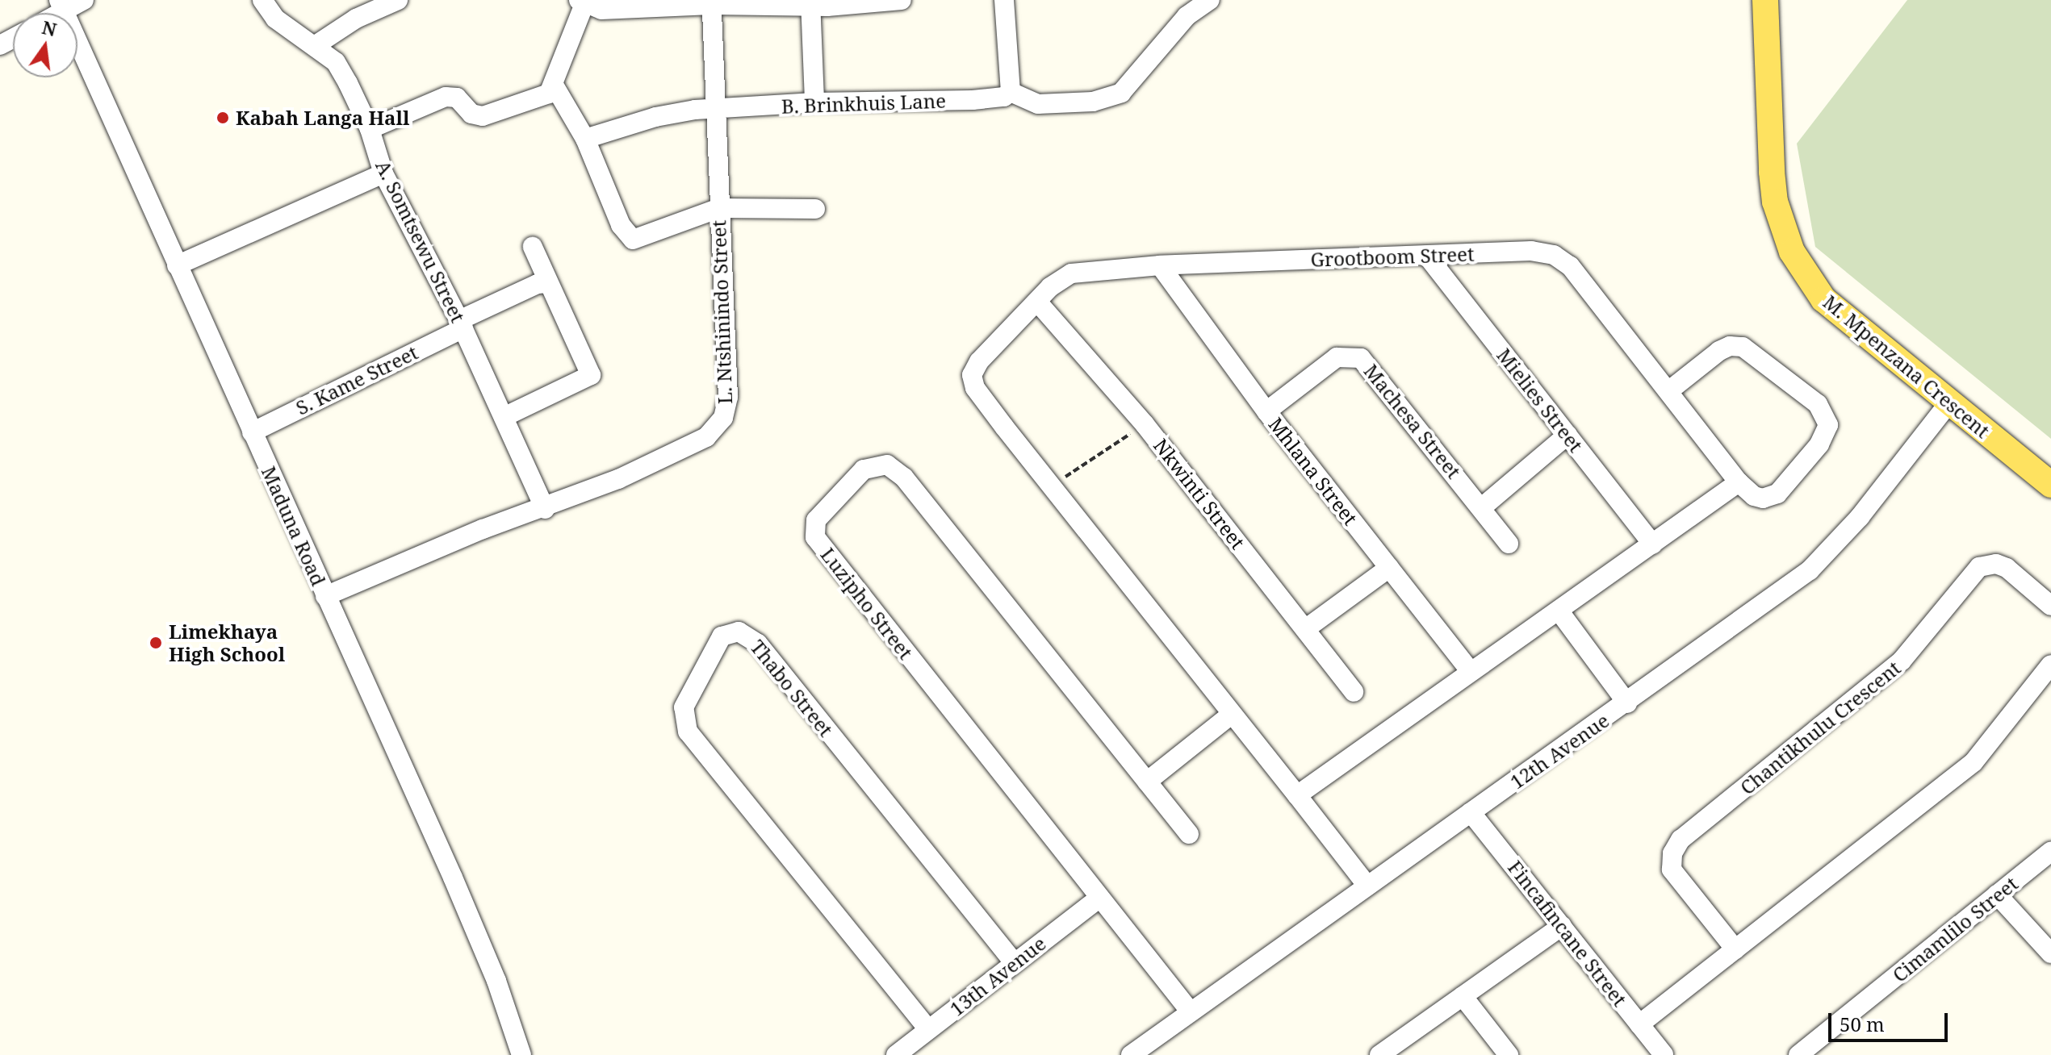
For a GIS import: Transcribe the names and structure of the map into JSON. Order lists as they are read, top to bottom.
{
  "streets": {
    "main road": ["M. Mpenzana Crescent"],
    "street": [
      "B. Brinkhuis Lane",
      "A. Somtsewu Street",
      "Grootboom Street",
      "L. Ntshinindo Street",
      "S. Kame Street",
      "Mielies Street",
      "Machesa Street",
      "Mhlana Street",
      "Nkwinti Street",
      "Maduna Road",
      "Luzipho Street",
      "Thabo Street",
      "Chantikhulu Crescent",
      "12th Avenue",
      "Cimamlilo Street",
      "Fincafincane Street",
      "13th Avenue"
    ]
  },
  "crossings": [
    ["B. Brinkhuis Lane", "L. Ntshinindo Street"],
    ["A. Somtsewu Street", "L. Ntshinindo Street"],
    ["A. Somtsewu Street", "S. Kame Street"],
    ["Grootboom Street", "Mielies Street"],
    ["Grootboom Street", "Mhlana Street"],
    ["Grootboom Street", "Nkwinti Street"],
    ["Grootboom Street", "12th Avenue"],
    ["L. Ntshinindo Street", "Maduna Road"],
    ["M. Mpenzana Crescent", "12th Avenue"],
    ["S. Kame Street", "Maduna Road"],
    ["Machesa Street", "Mhlana Street"],
    ["Luzipho Street", "12th Avenue"],
    ["Luzipho Street", "13th Avenue"],
    ["Thabo Street", "13th Avenue"],
    ["12th Avenue", "Fincafincane Street"]
  ],
  "places": ["Kabah Langa Hall", "Limekhaya High School"],
  "scale_bar": "50 m",
  "north": "top"
}
